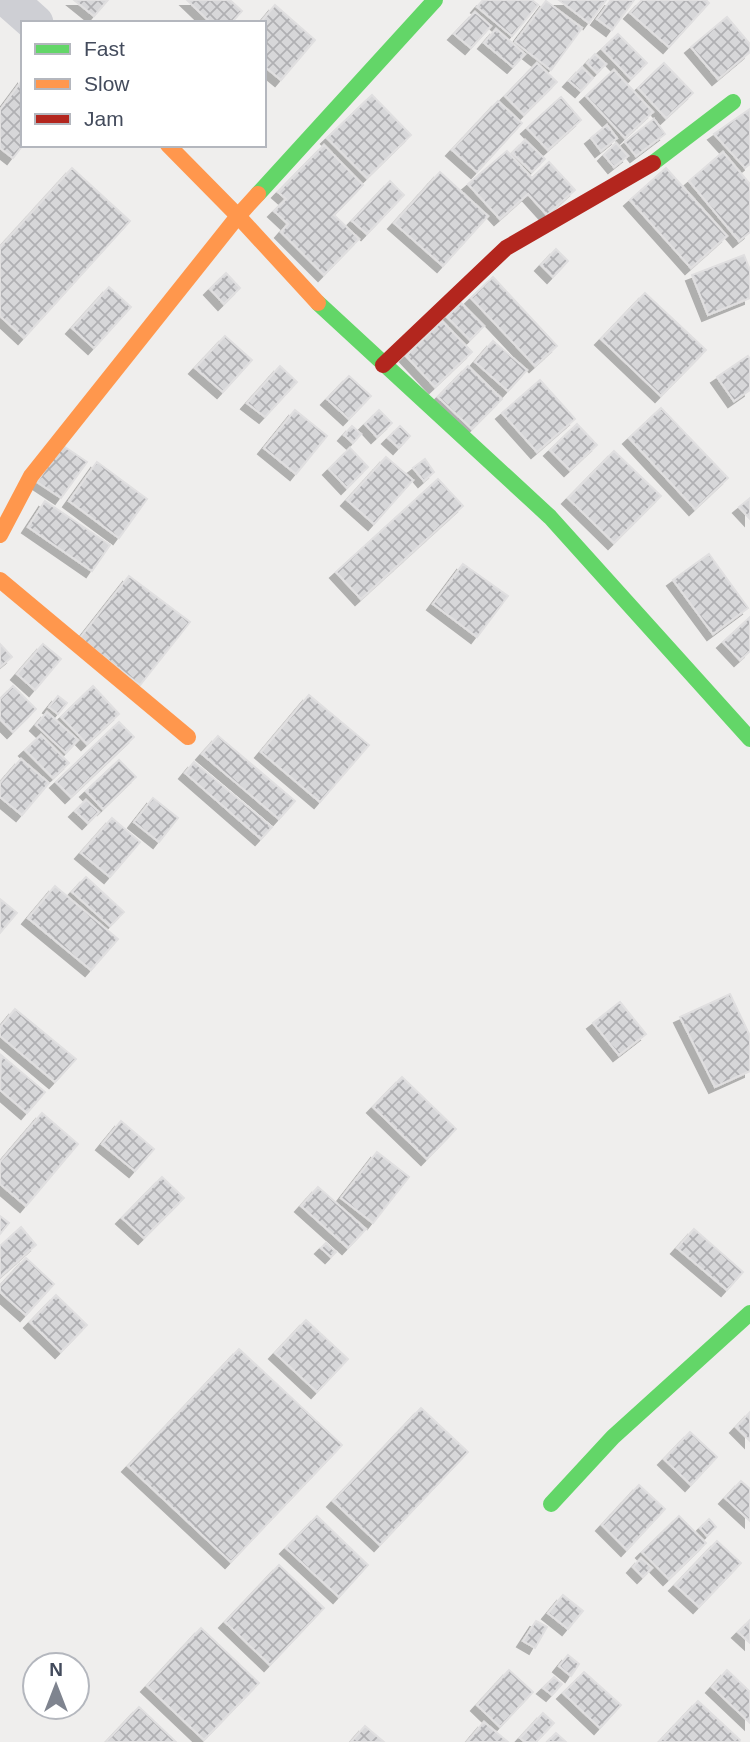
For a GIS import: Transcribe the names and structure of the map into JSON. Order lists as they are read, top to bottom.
{
  "legend": ["Fast", "Slow", "Jam"],
  "north": "top"
}
